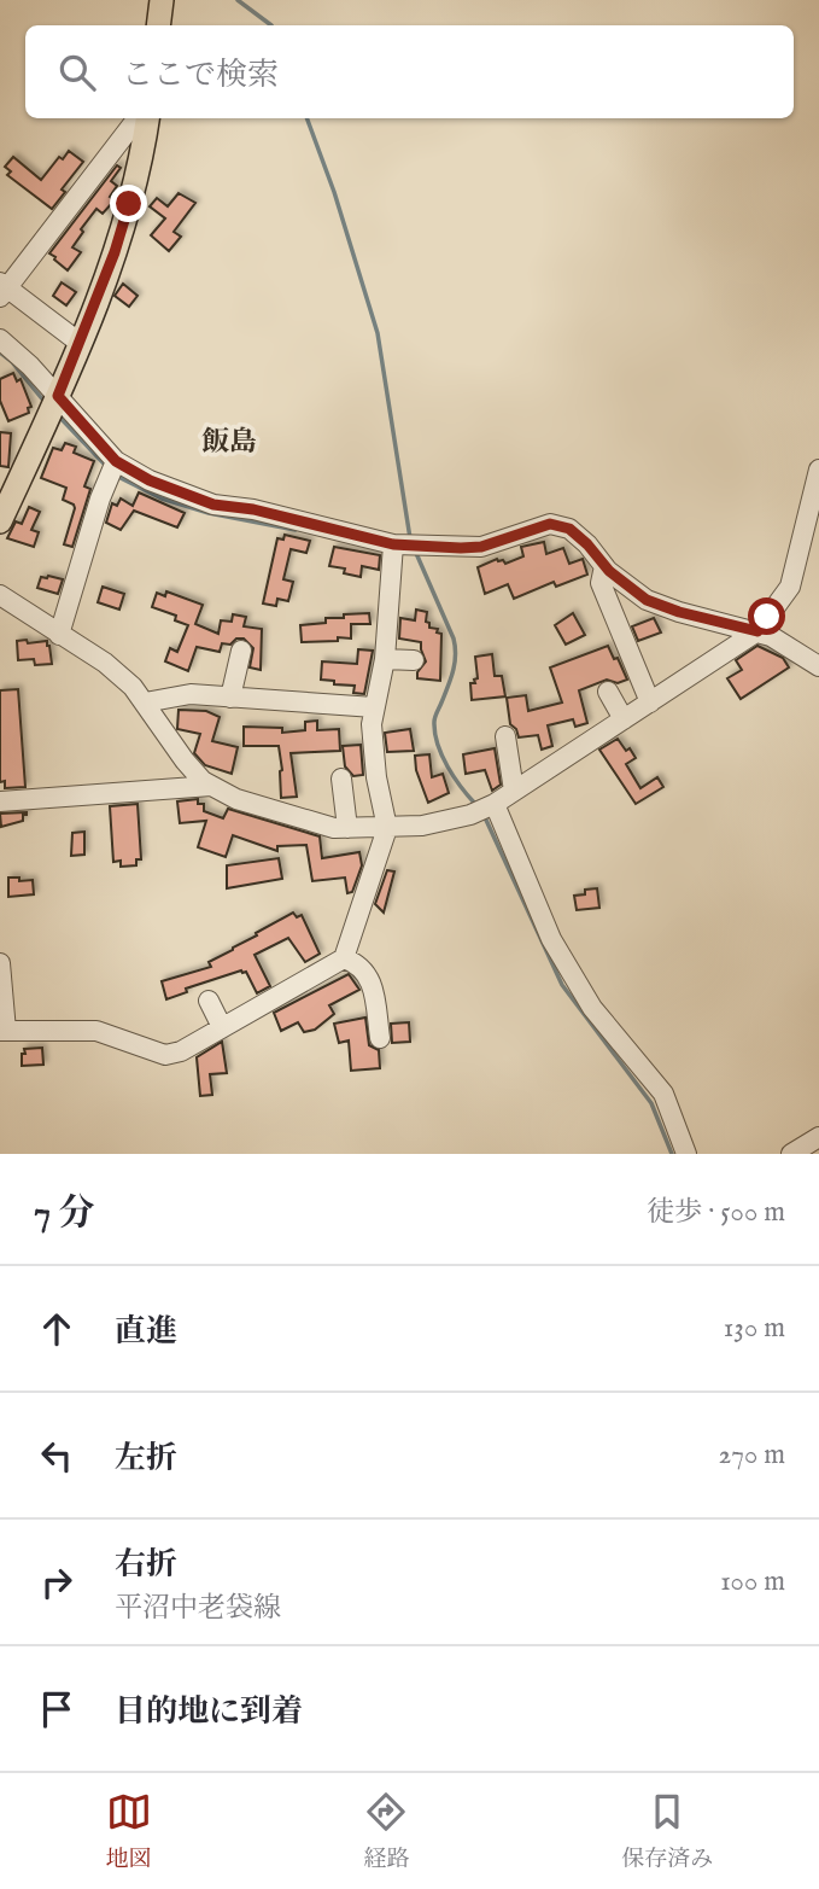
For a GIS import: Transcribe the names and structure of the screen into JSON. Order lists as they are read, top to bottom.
{
  "districts": ["飯島"],
  "page": {
    "search": "ここで検索",
    "heading": ["7 分", "徒歩 · 500 m"],
    "list": [
      ["直進", "130 m"],
      ["左折", "270 m"],
      ["右折", "平沼中老袋線", "100 m"],
      "目的地に到着"
    ],
    "nav": ["地図", "経路", "保存済み"]
  }
}
